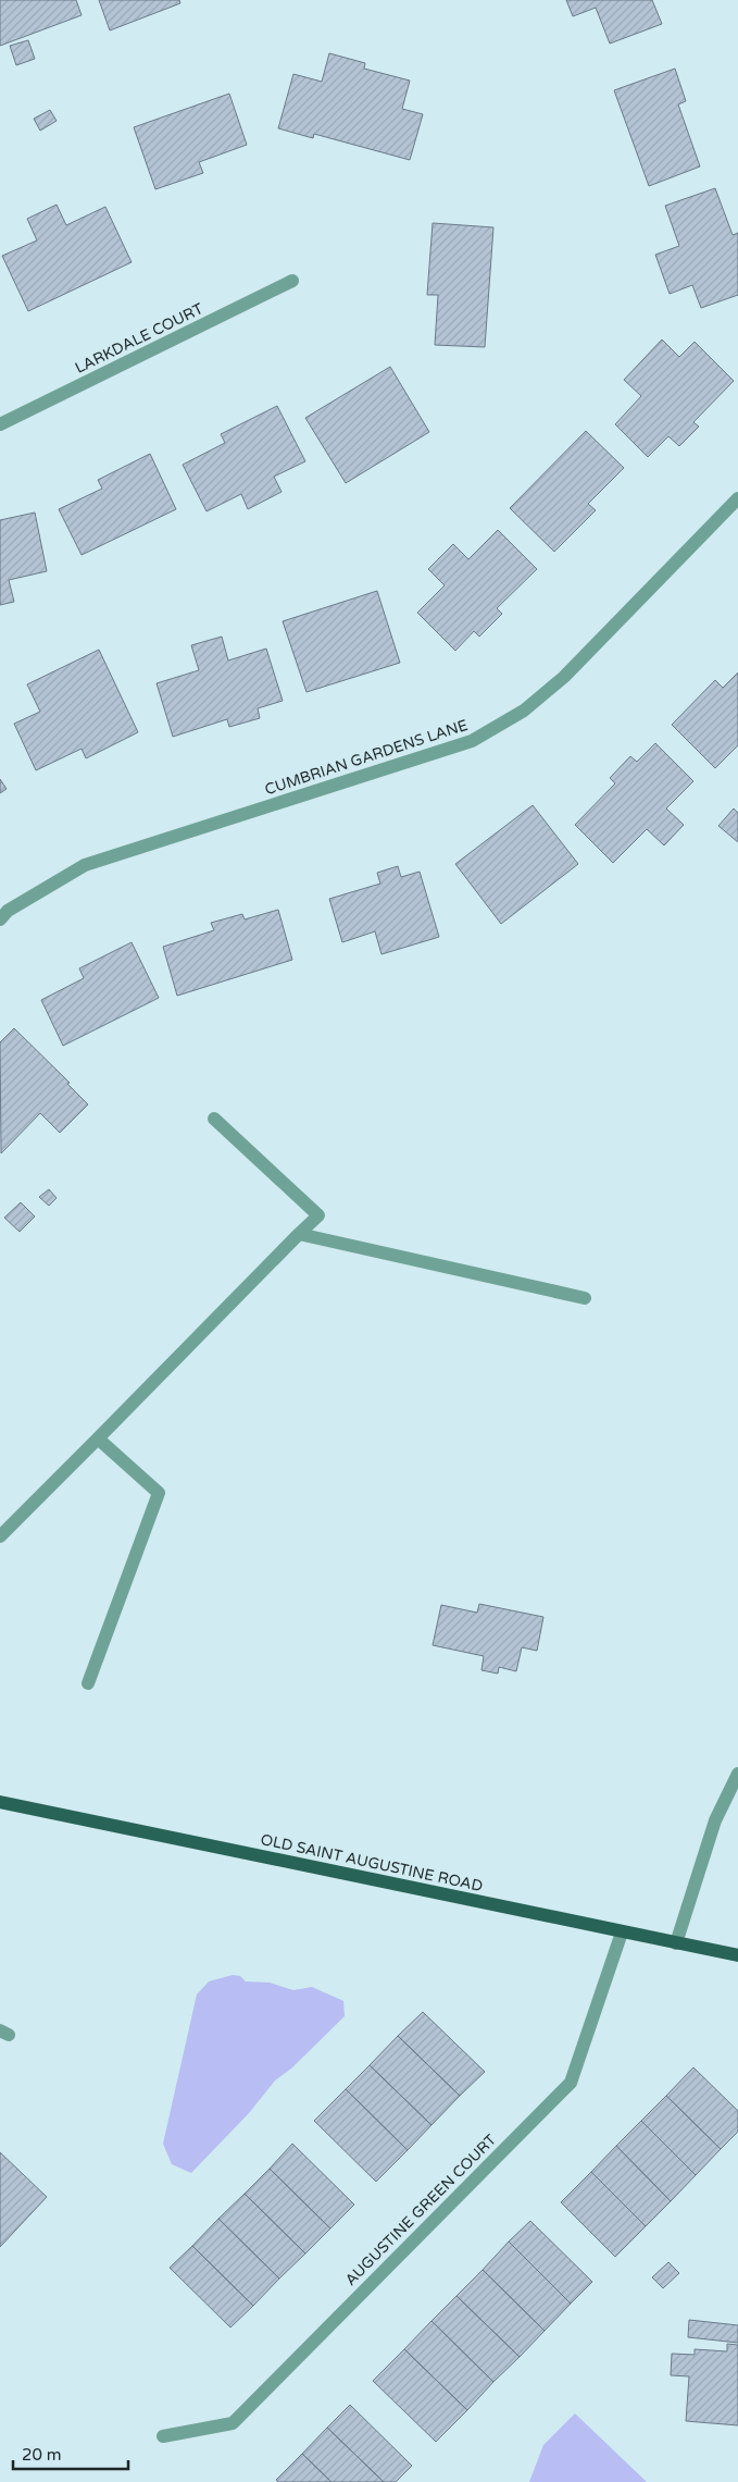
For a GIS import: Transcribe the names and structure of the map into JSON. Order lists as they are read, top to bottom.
{
  "streets": {
    "main road": ["OLD SAINT AUGUSTINE ROAD"],
    "street": ["LARKDALE COURT", "CUMBRIAN GARDENS LANE", "AUGUSTINE GREEN COURT"]
  },
  "crossings": [
    ["OLD SAINT AUGUSTINE ROAD", "AUGUSTINE GREEN COURT"]
  ],
  "scale_bar": "20 m"
}
